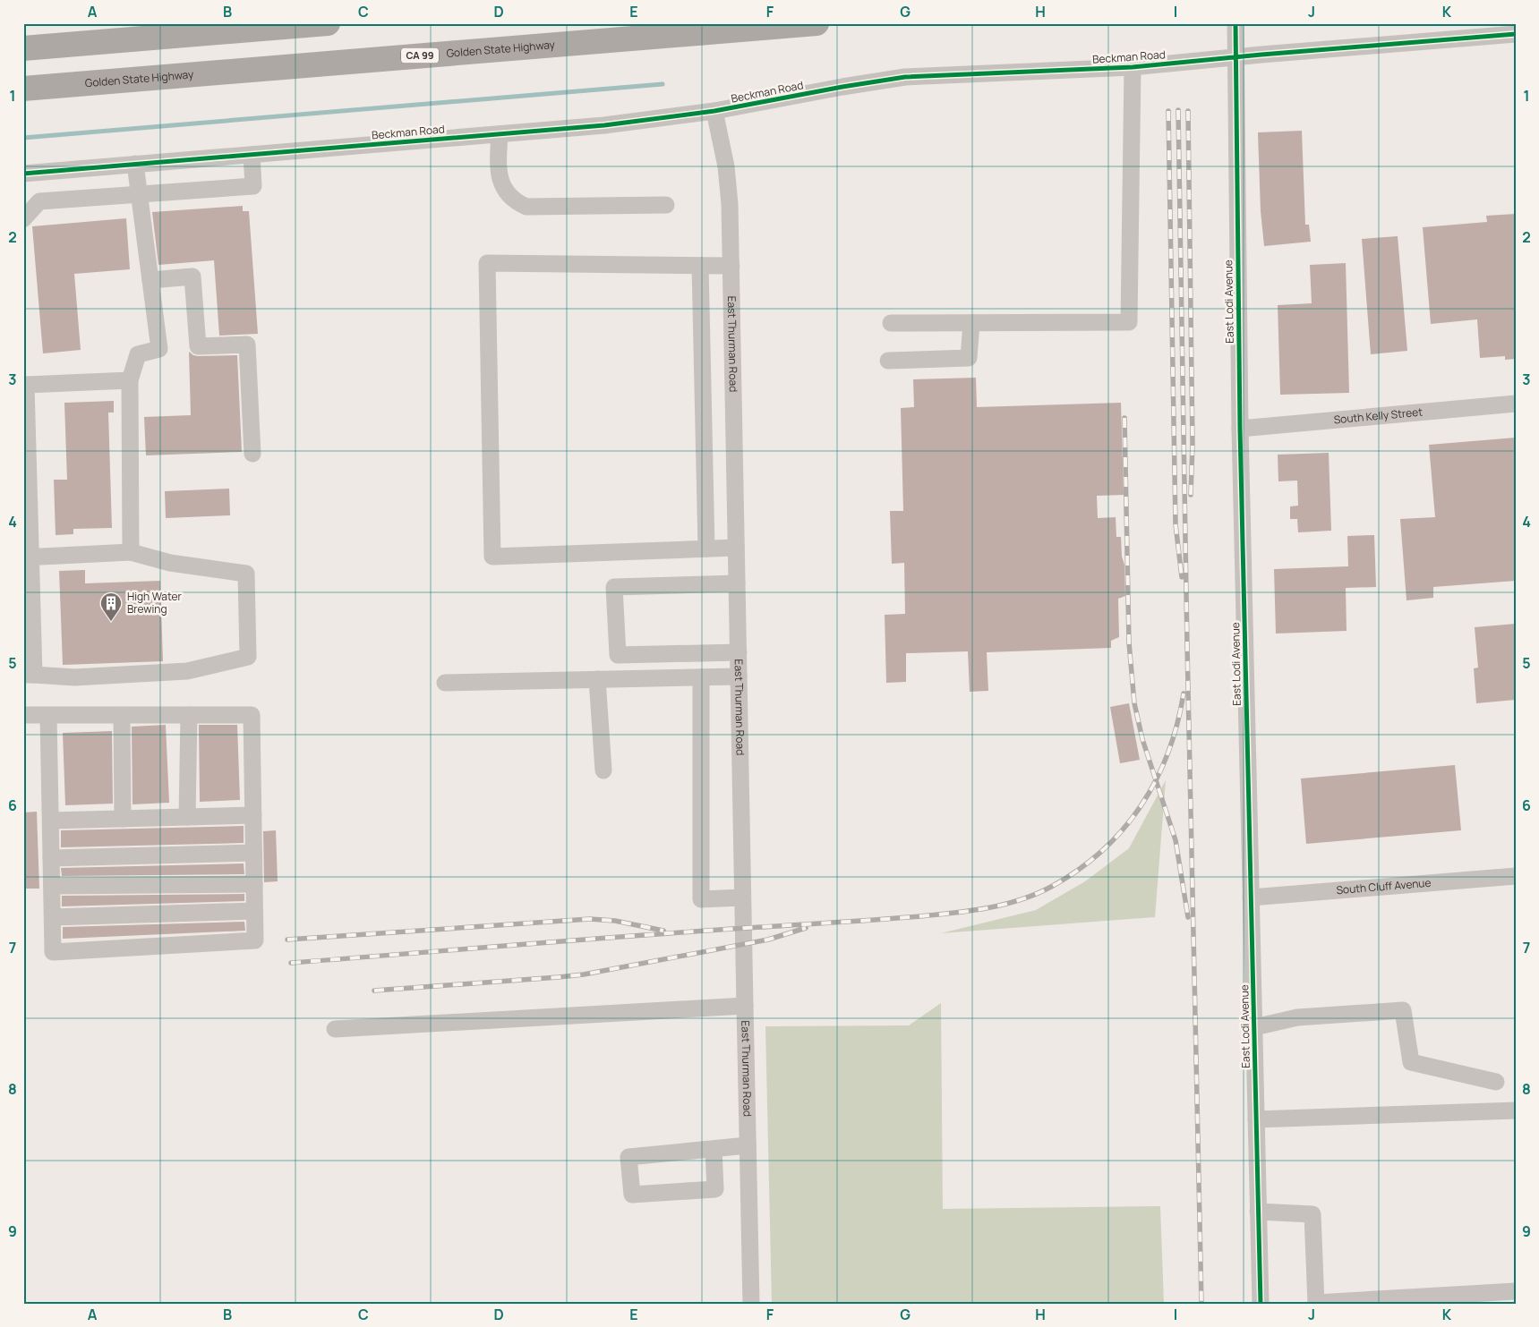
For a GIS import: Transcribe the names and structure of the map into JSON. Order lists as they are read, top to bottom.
{
  "streets": {
    "highway": ["Golden State Highway", "CA 99"],
    "street": [
      "Beckman Road",
      "East Lodi Avenue",
      "East Thurman Road",
      "South Kelly Street",
      "South Cluff Avenue"
    ]
  },
  "crossings": [
    ["Beckman Road", "East Lodi Avenue"],
    ["Beckman Road", "East Thurman Road"],
    ["East Lodi Avenue", "South Kelly Street"],
    ["East Lodi Avenue", "South Cluff Avenue"]
  ],
  "places": {
    "building": ["High Water Brewing"]
  },
  "grid": {
    "columns": [
      "A",
      "B",
      "C",
      "D",
      "E",
      "F",
      "G",
      "H",
      "I",
      "J",
      "K"
    ],
    "rows": [
      "1",
      "2",
      "3",
      "4",
      "5",
      "6",
      "7",
      "8",
      "9"
    ]
  }
}
